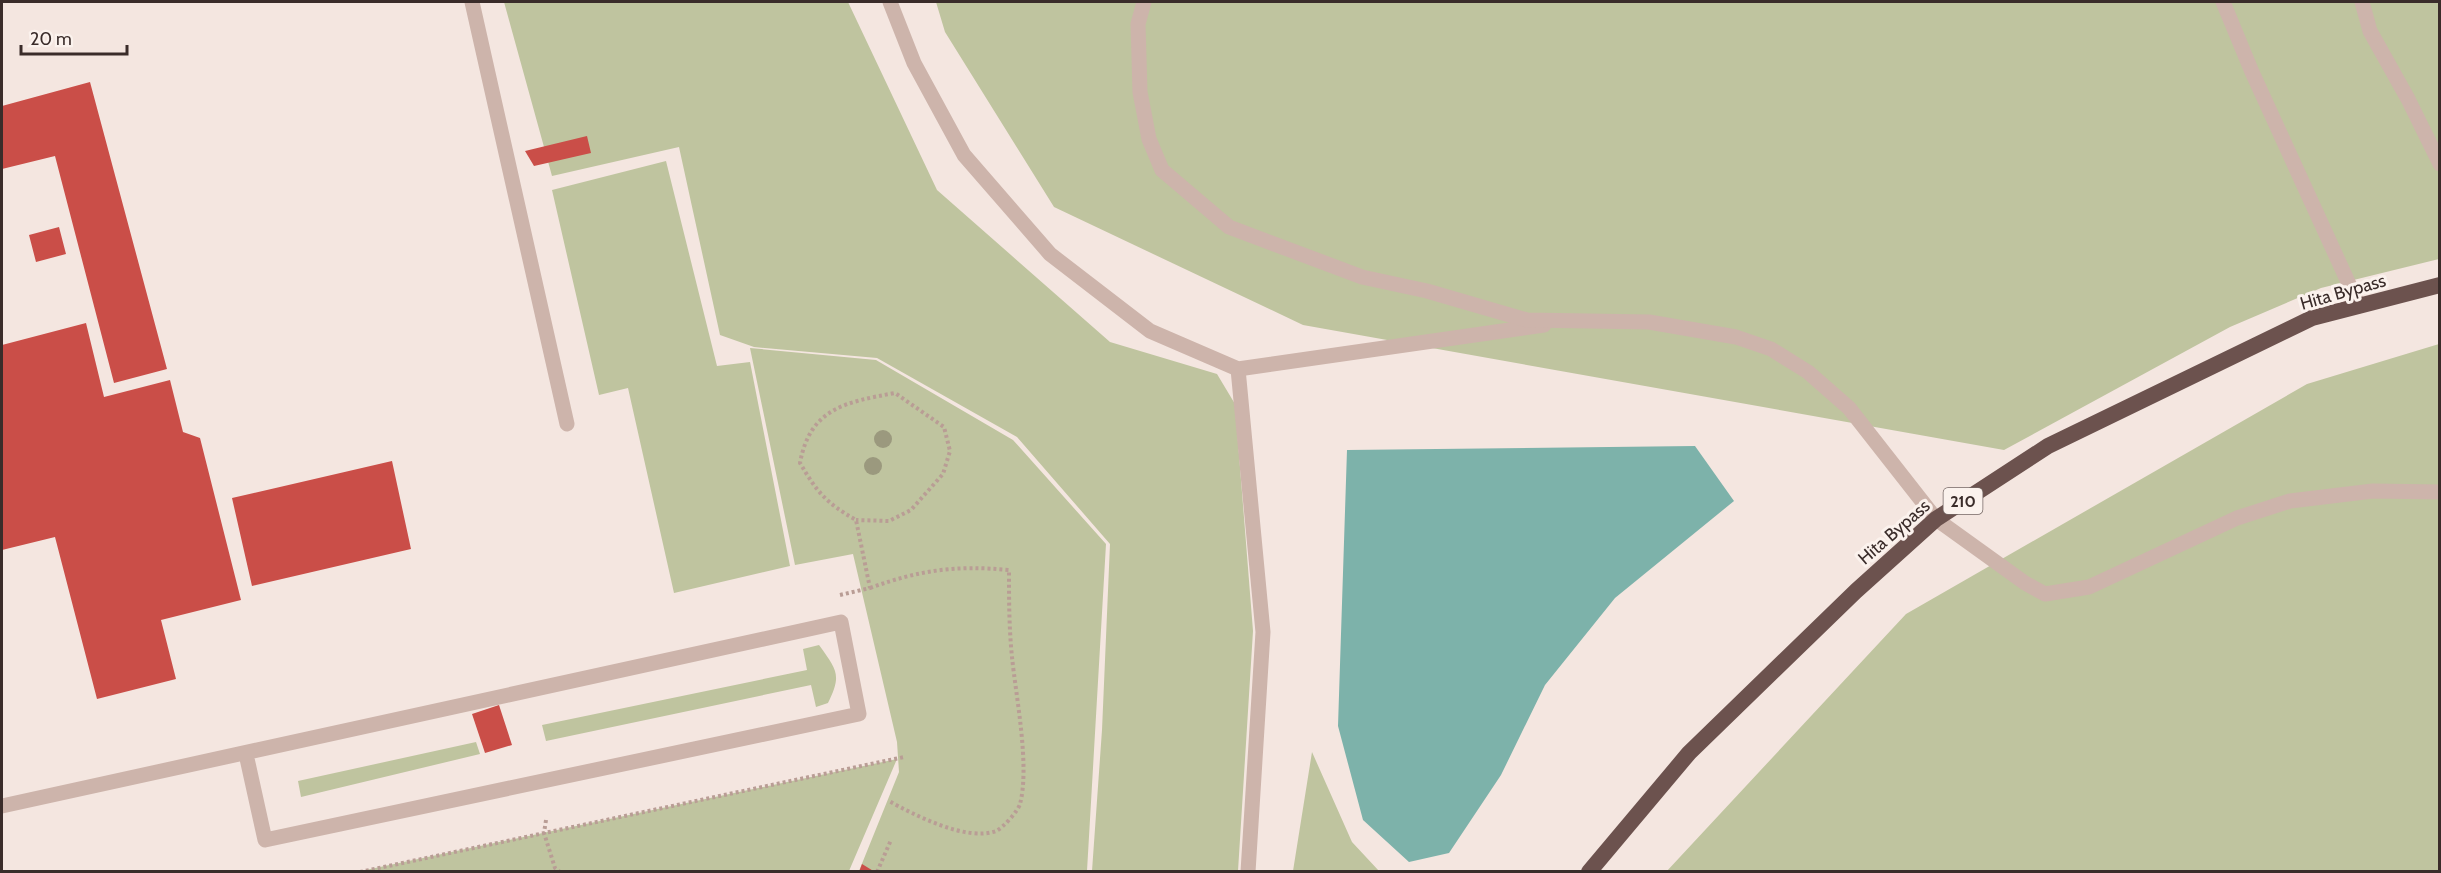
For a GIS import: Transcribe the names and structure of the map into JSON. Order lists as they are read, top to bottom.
{
  "streets": {
    "highway": ["Hita Bypass", "210"]
  },
  "scale_bar": "20 m"
}
